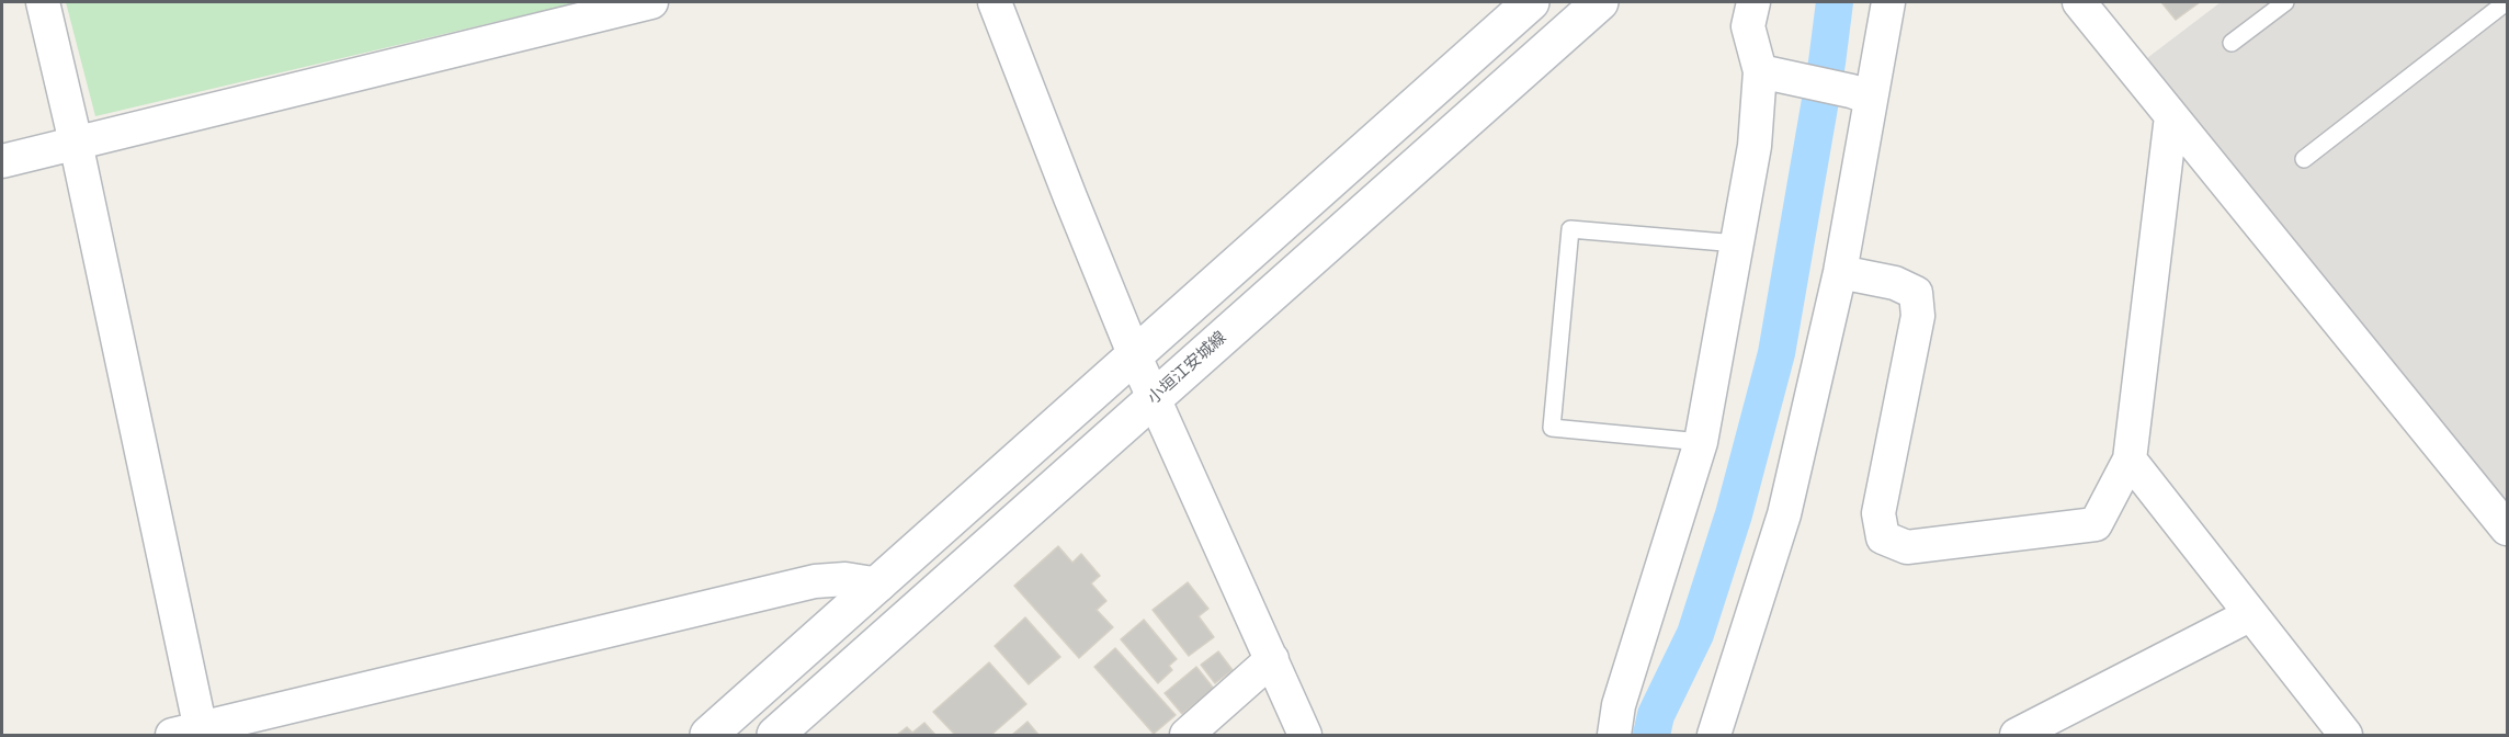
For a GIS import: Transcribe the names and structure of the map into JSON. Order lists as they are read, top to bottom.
{
  "streets": {
    "main road": ["小垣江安城線"]
  }
}
